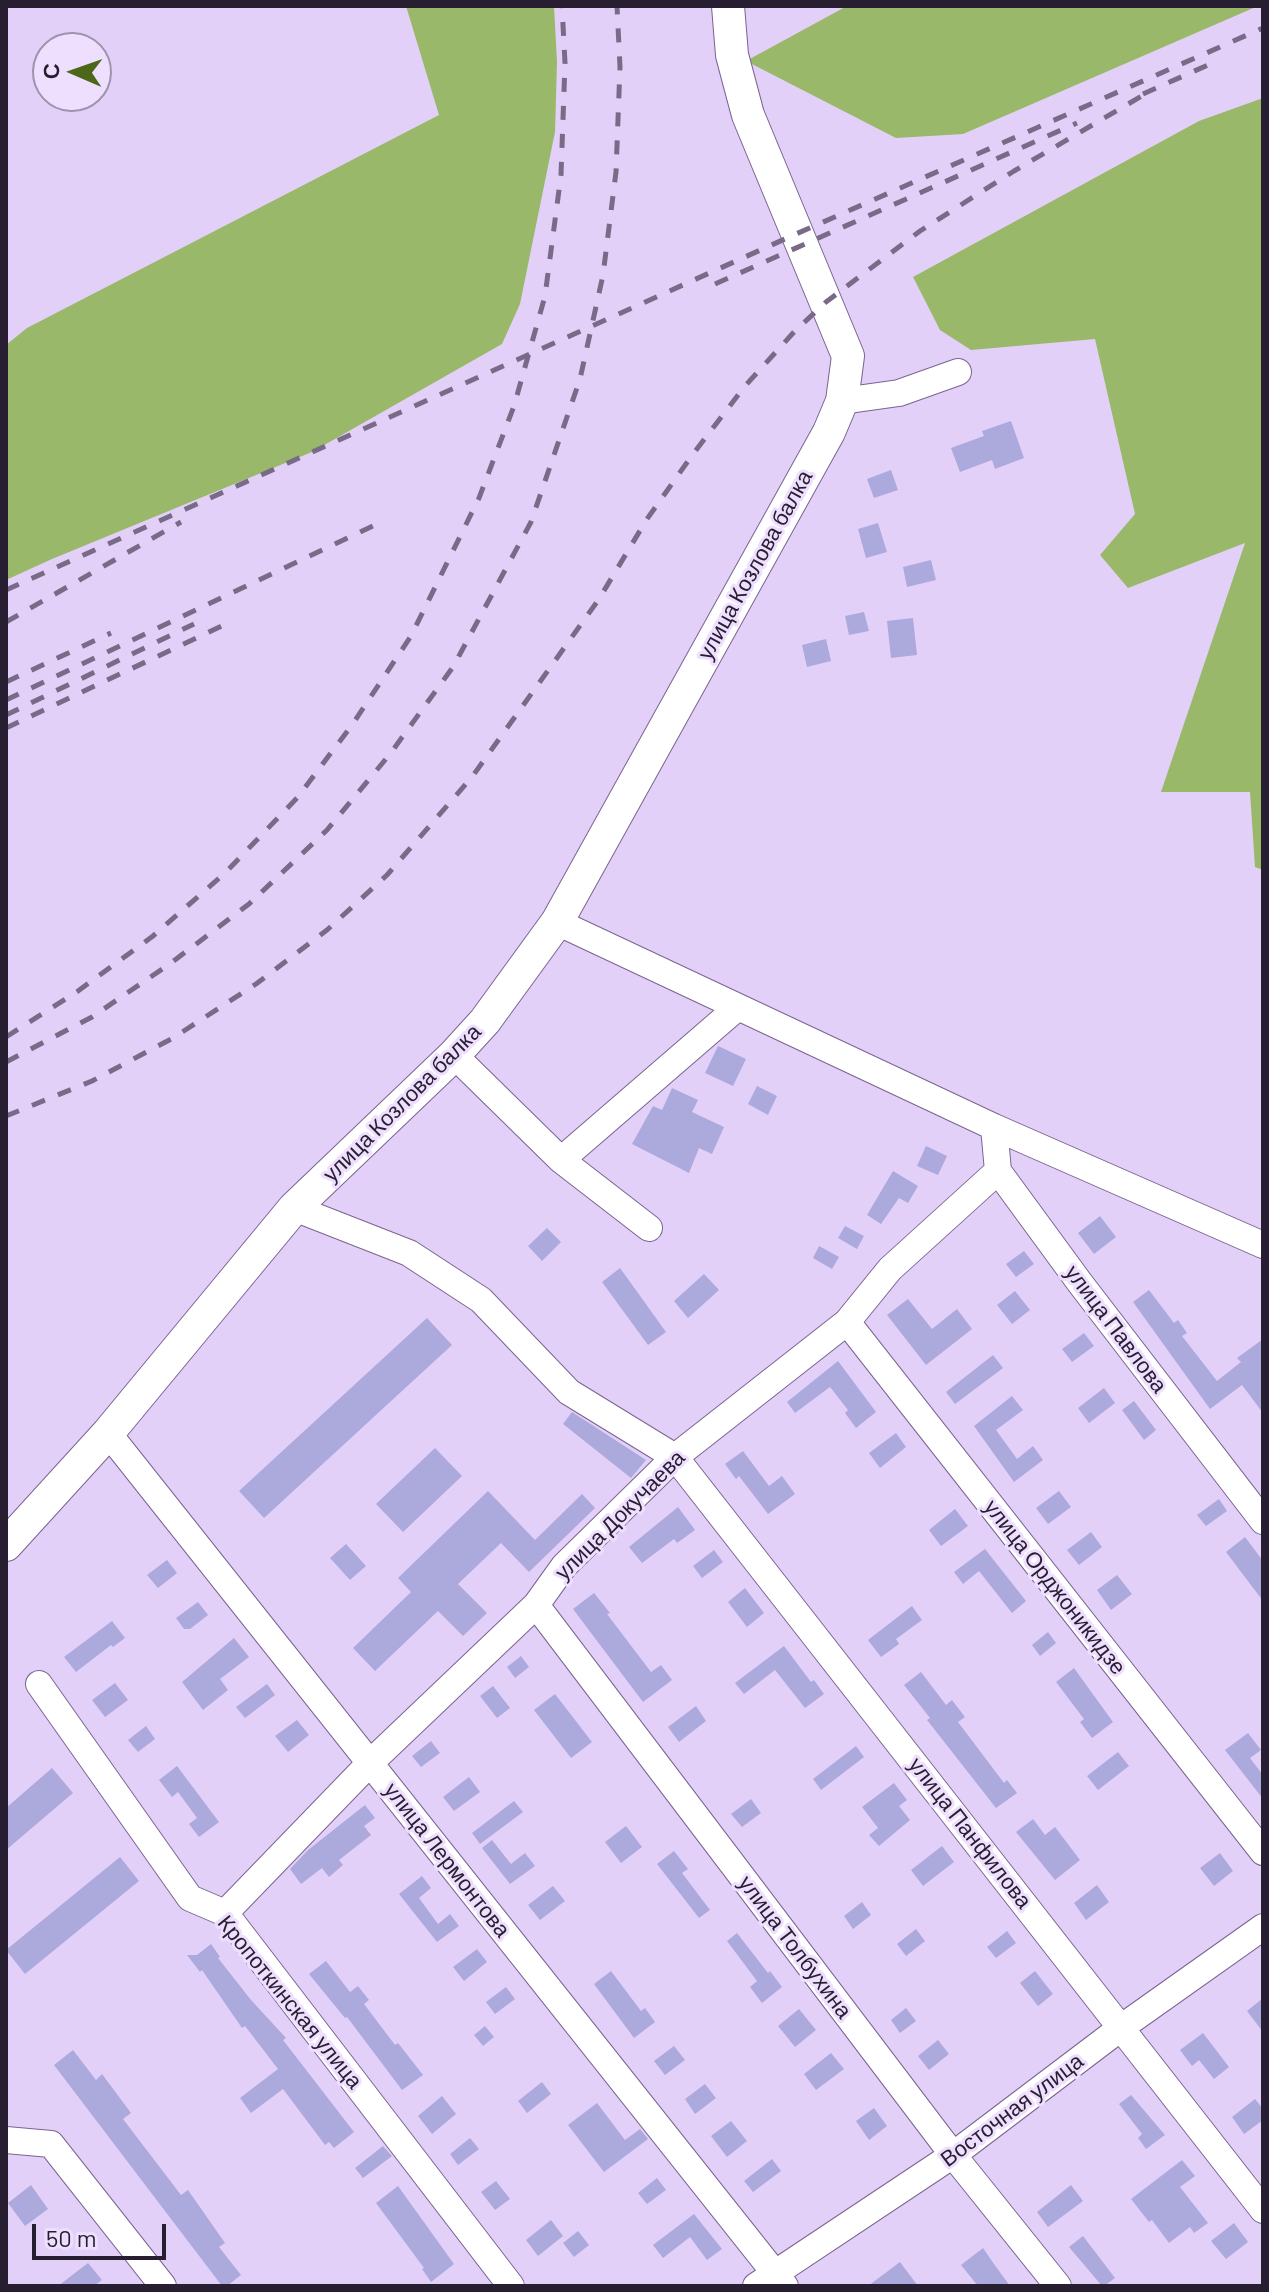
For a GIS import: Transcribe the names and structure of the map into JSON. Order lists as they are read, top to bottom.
{
  "streets": {
    "main road": ["улица Козлова балка"],
    "street": [
      "улица Павлова",
      "улица Докучаева",
      "улица Орджоникидзе",
      "улица Панфилова",
      "улица Лермонтова",
      "улица Толбухина",
      "Кропоткинская улица",
      "Восточная улица"
    ]
  },
  "crossings": [
    ["улица Козлова балка", "улица Лермонтова"],
    ["улица Павлова", "улица Докучаева"],
    ["улица Докучаева", "улица Орджоникидзе"],
    ["улица Докучаева", "улица Панфилова"],
    ["улица Докучаева", "улица Лермонтова"],
    ["улица Докучаева", "улица Толбухина"],
    ["улица Докучаева", "Кропоткинская улица"],
    ["улица Панфилова", "Восточная улица"],
    ["улица Лермонтова", "Восточная улица"],
    ["улица Толбухина", "Восточная улица"]
  ],
  "scale_bar": "50 m",
  "north": "left"
}
